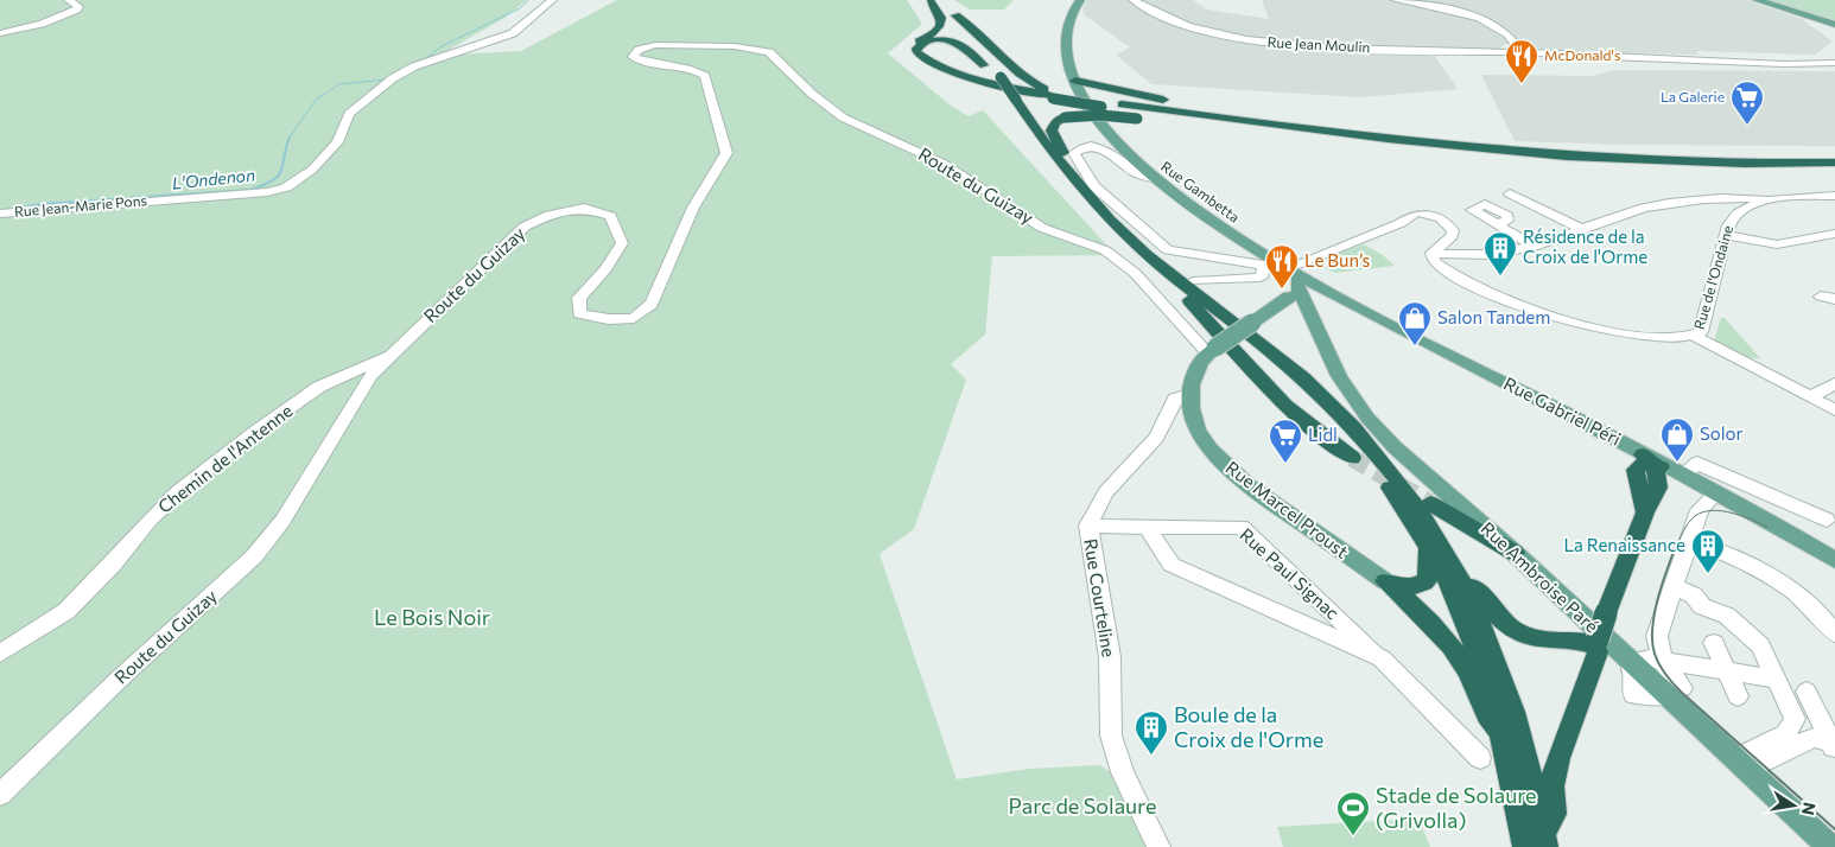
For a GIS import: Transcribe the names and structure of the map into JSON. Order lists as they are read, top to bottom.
{
  "streets": {
    "main road": [
      "Rue Gambetta",
      "Rue Gabriel Péri",
      "Rue Marcel Proust",
      "Rue Ambroise Paré"
    ],
    "street": [
      "Rue Jean Moulin",
      "Route du Guizay",
      "Rue Jean-Marie Pons",
      "Rue de l'Ondaine",
      "Chemin de l'Antenne",
      "Rue Paul Signac",
      "Rue Courteline"
    ]
  },
  "crossings": [
    ["Route du Guizay", "Chemin de l'Antenne"],
    ["Rue Gambetta", "Rue Gabriel Péri"],
    ["Rue Gambetta", "Rue Ambroise Paré"],
    ["Rue Gabriel Péri", "Rue Ambroise Paré"],
    ["Rue Marcel Proust", "Rue Courteline"],
    ["Rue Paul Signac", "Rue Courteline"]
  ],
  "water": ["L'Ondenon"],
  "parks": ["Le Bois Noir", "Parc de Solaure"],
  "places": {
    "restaurant": ["McDonald's", "Le Bun’s"],
    "supermarket": ["La Galerie", "Lidl"],
    "building": ["Résidence de la Croix de l'Orme", "La Renaissance", "Boule de la Croix de l'Orme"],
    "shop": ["Salon Tandem", "Solor"],
    "sports": ["Stade de Solaure (Grivolla)"]
  },
  "north": "right"
}
